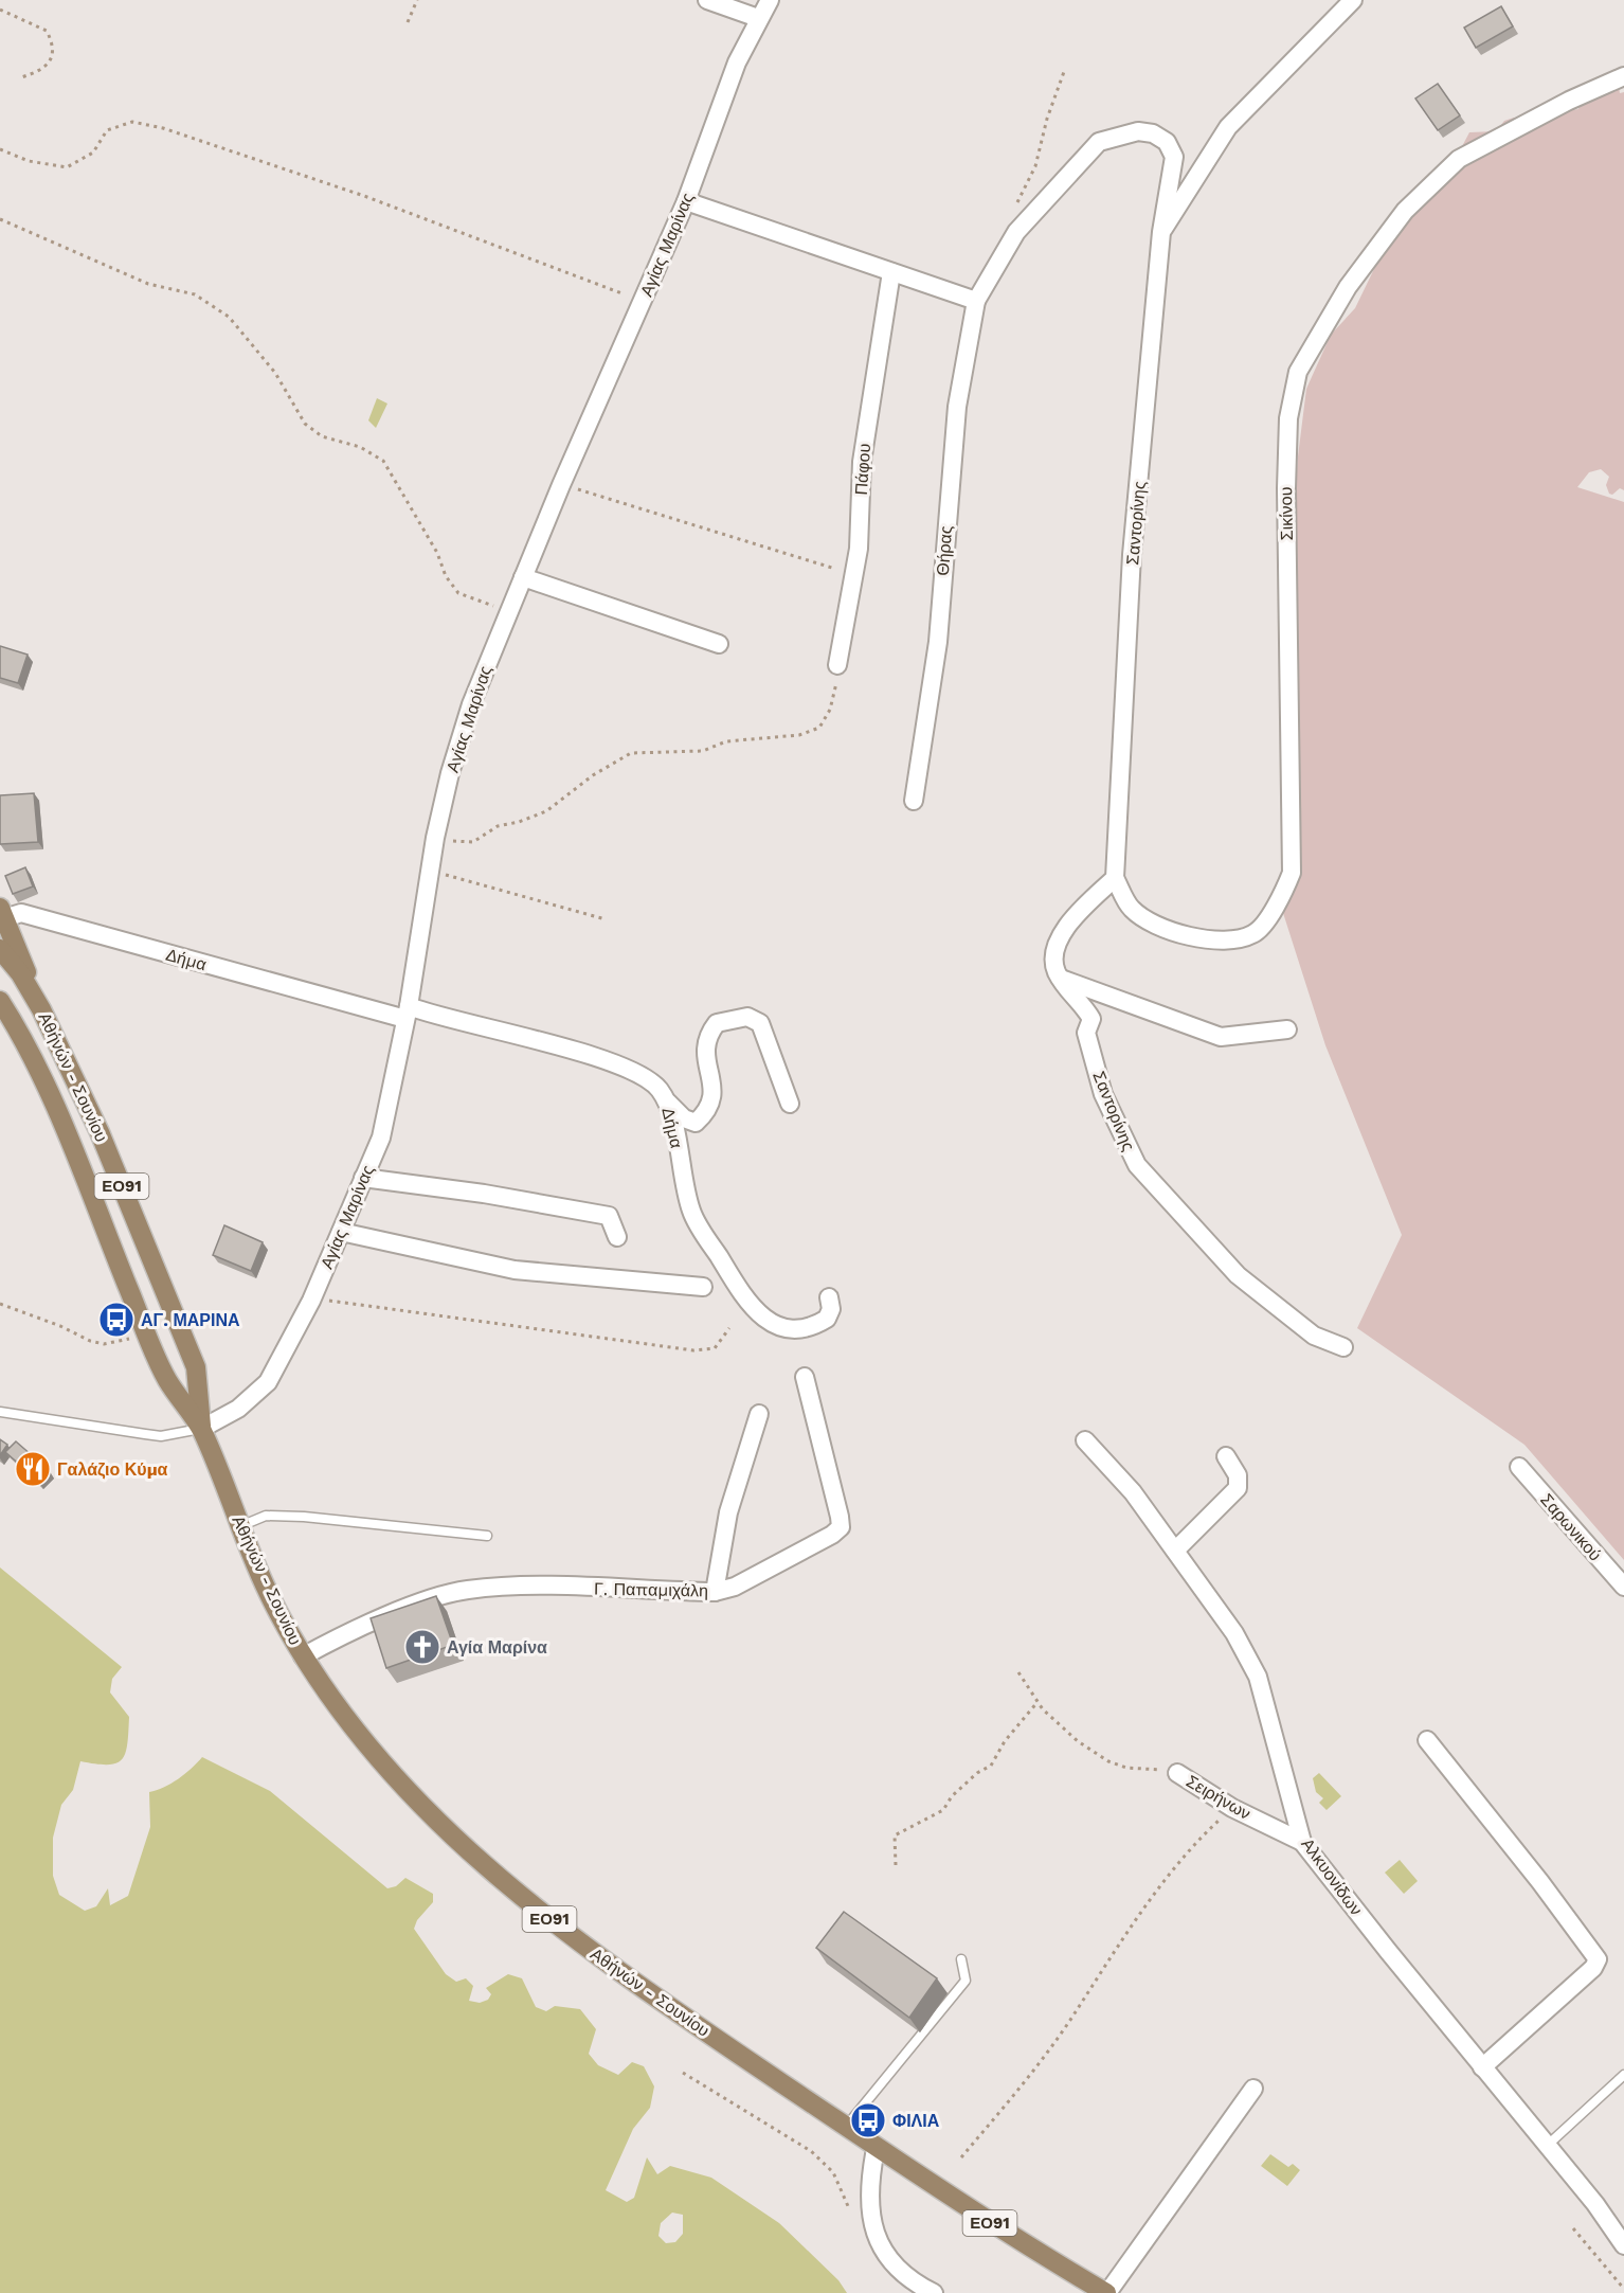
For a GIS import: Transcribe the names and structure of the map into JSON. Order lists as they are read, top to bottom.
{
  "streets": {
    "main road": ["Αθήνών - Σουνίου", "ΕΟ91"],
    "street": [
      "Αγίας Μαρίνας",
      "Πάφου",
      "Σικίνου",
      "Σαντορίνης",
      "Θήρας",
      "Δήμα",
      "Σαρωνικού",
      "Γ. Παπαμιχάλη",
      "Σειρήνων",
      "Αλκυονίδων"
    ]
  },
  "crossings": [
    ["Αγίας Μαρίνας", "Δήμα"],
    ["Αγίας Μαρίνας", "Αθήνών - Σουνίου"],
    ["Σικίνου", "Σαντορίνης"],
    ["Σαντορίνης", "Θήρας"],
    ["Αθήνών - Σουνίου", "Γ. Παπαμιχάλη"],
    ["Σειρήνων", "Αλκυονίδων"]
  ],
  "places": {
    "bus stop": ["ΑΓ. ΜΑΡΙΝΑ", "ΦΙΛΙΑ"],
    "restaurant": ["Γαλάζιο Κύμα"],
    "church": ["Αγία Μαρίνα"]
  }
}
